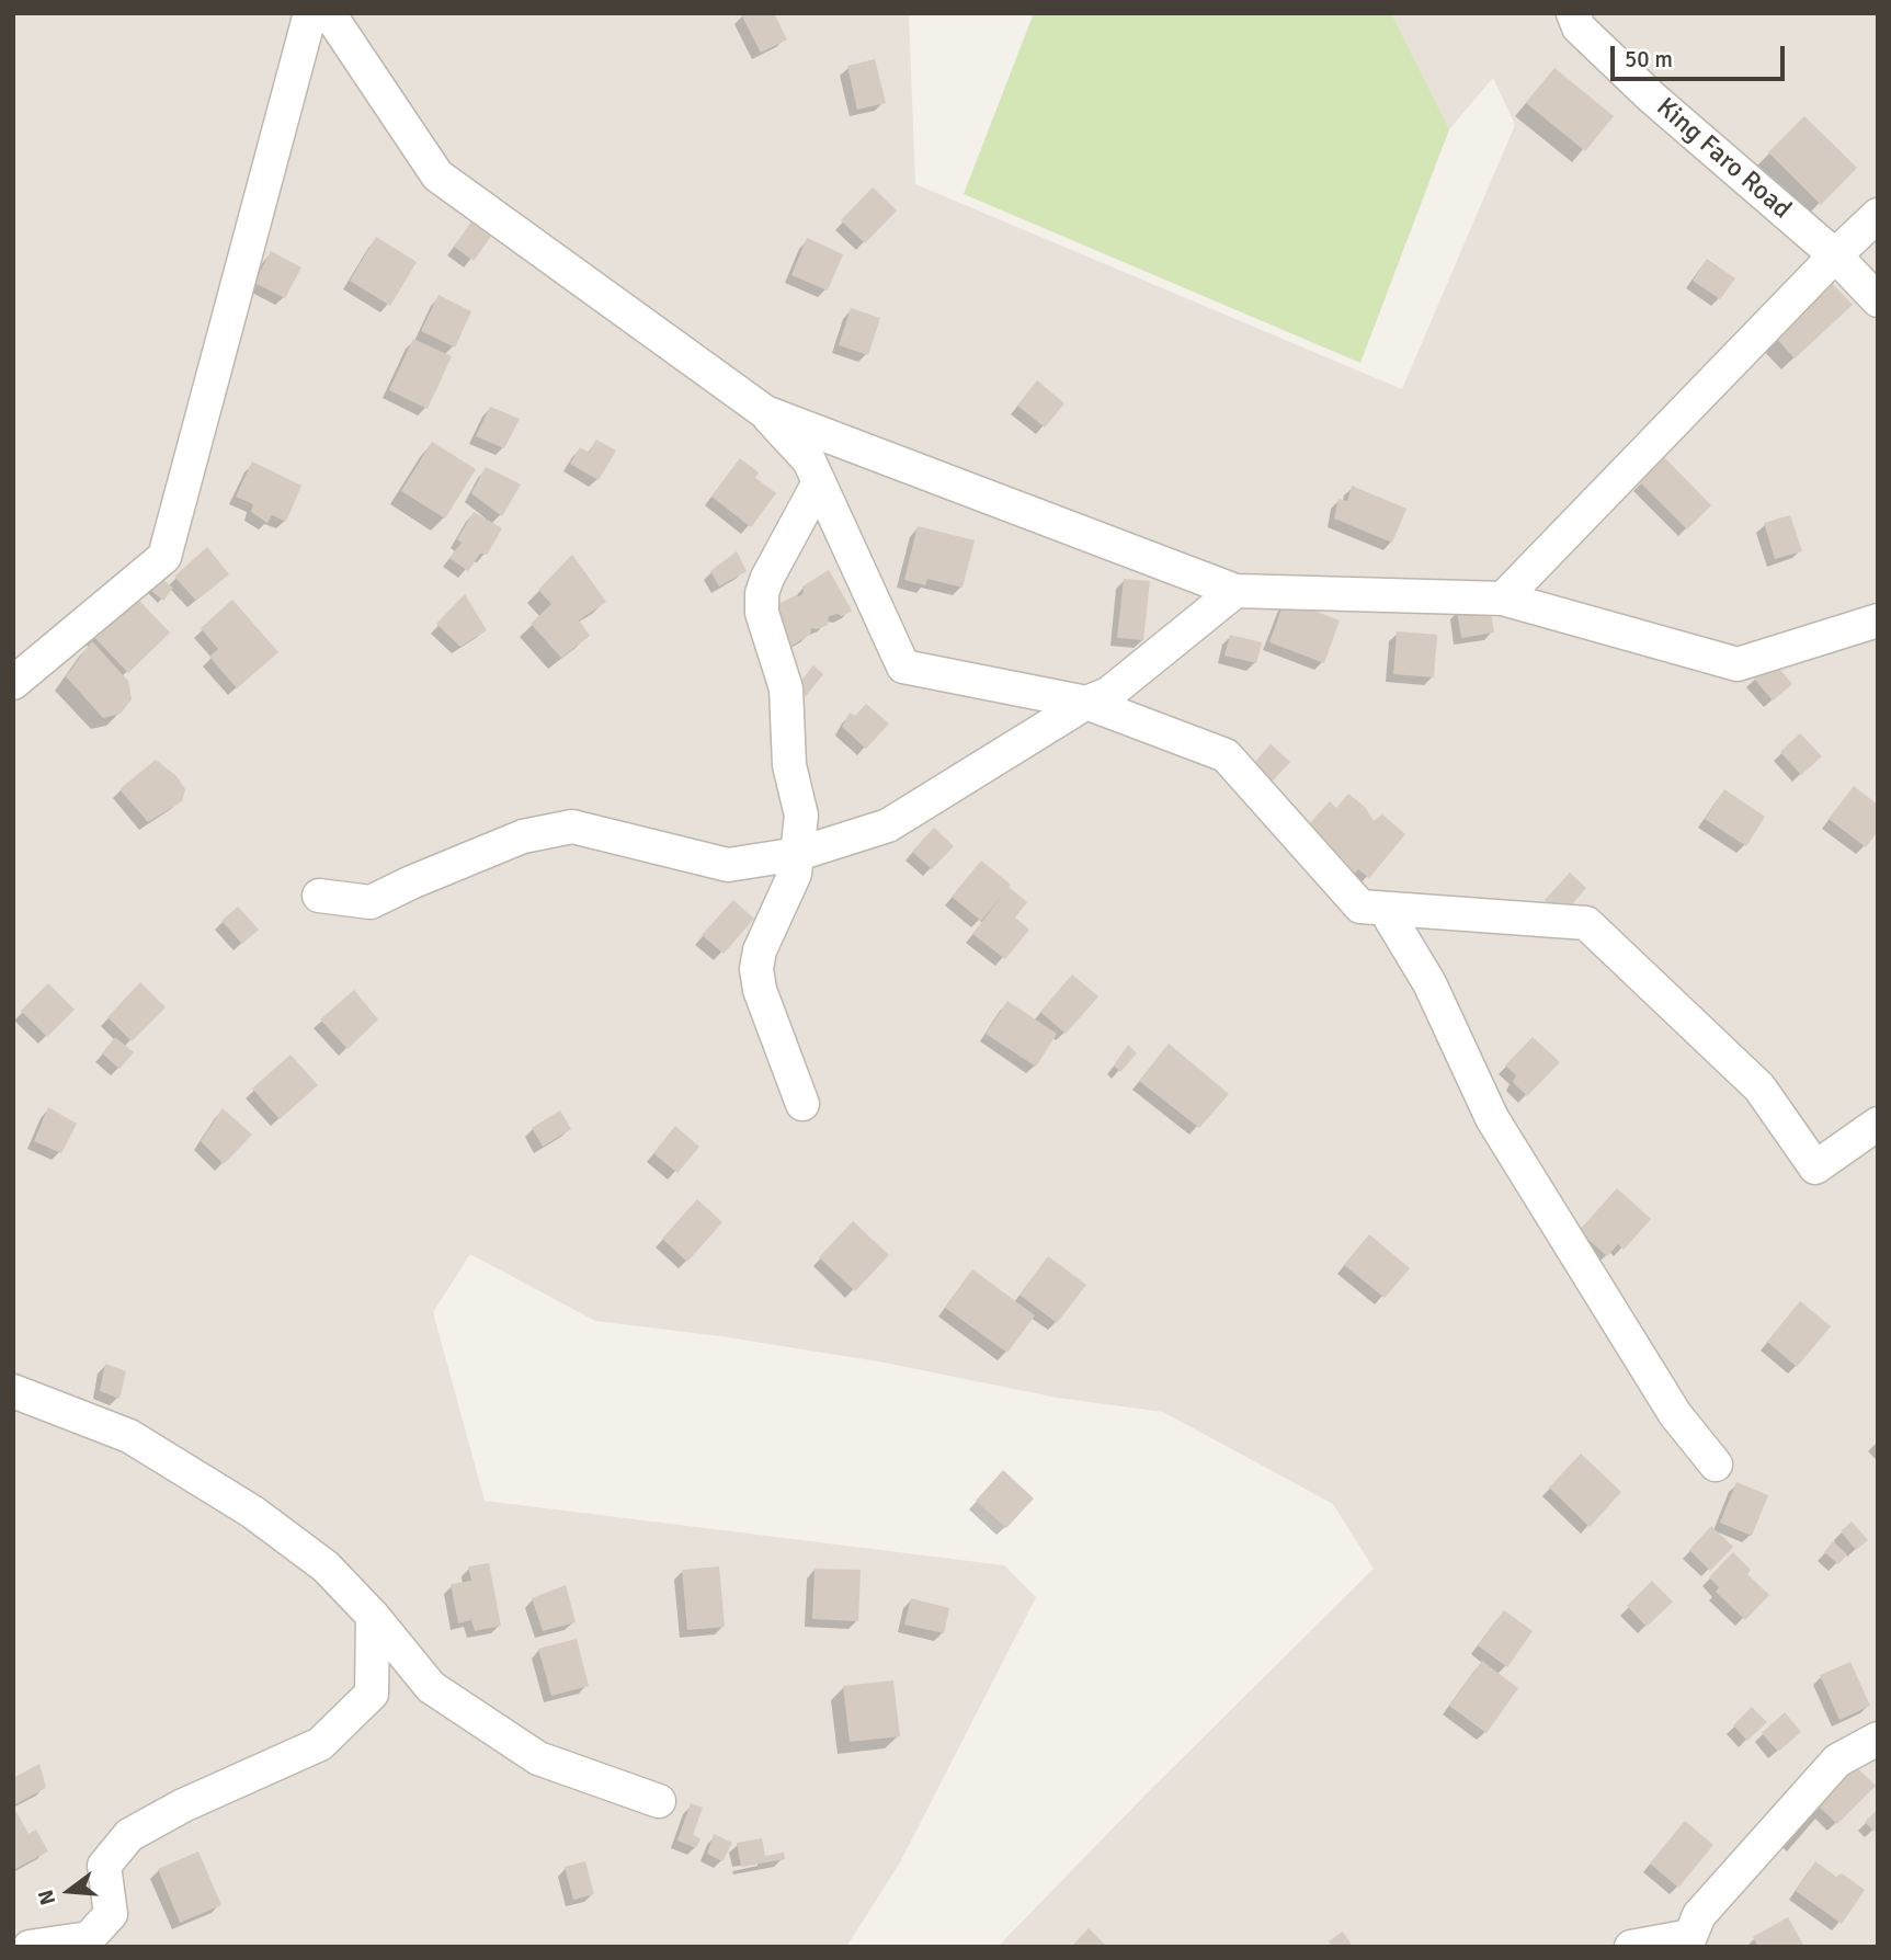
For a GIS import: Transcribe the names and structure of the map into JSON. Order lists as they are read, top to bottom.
{
  "streets": {
    "street": ["King Faro Road"]
  },
  "scale_bar": "50 m",
  "north": "left"
}
